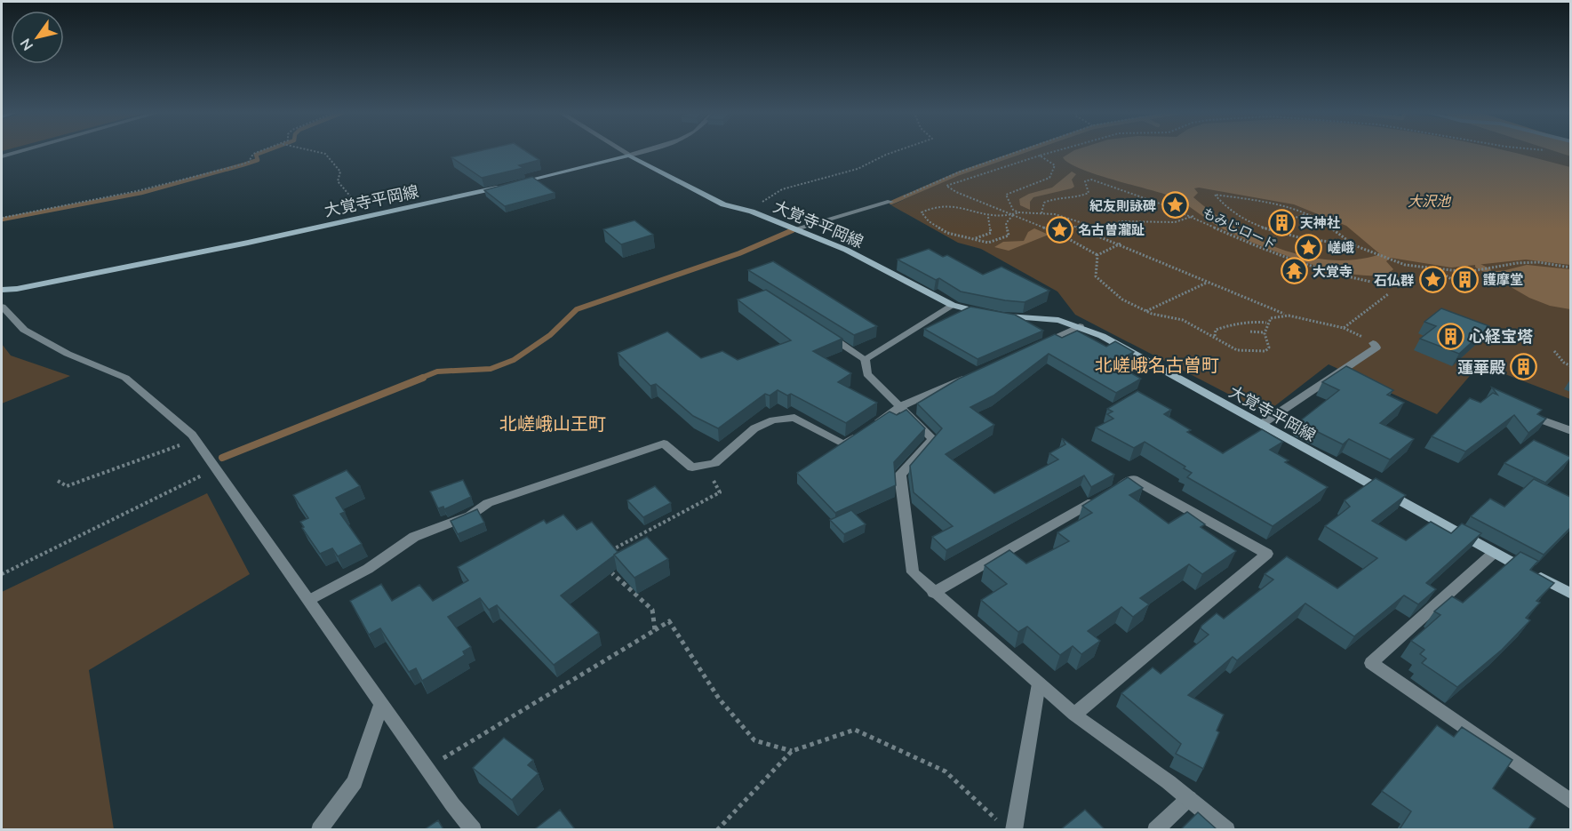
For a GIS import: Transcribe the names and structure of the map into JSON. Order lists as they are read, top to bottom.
{
  "streets": {
    "main road": ["大覚寺平岡線"],
    "path": ["もみじロード"]
  },
  "districts": ["北嵯峨名古曽町", "北嵯峨山王町"],
  "water": ["大沢池"],
  "places": {
    "place": [
      "紀友則詠碑",
      "名古曽瀧趾",
      "嵯峨",
      "石仏群"
    ],
    "building": [
      "天神社",
      "護摩堂",
      "心経宝塔",
      "蓮華殿"
    ],
    "temple": ["大覚寺"]
  },
  "north": "bottom left"
}
